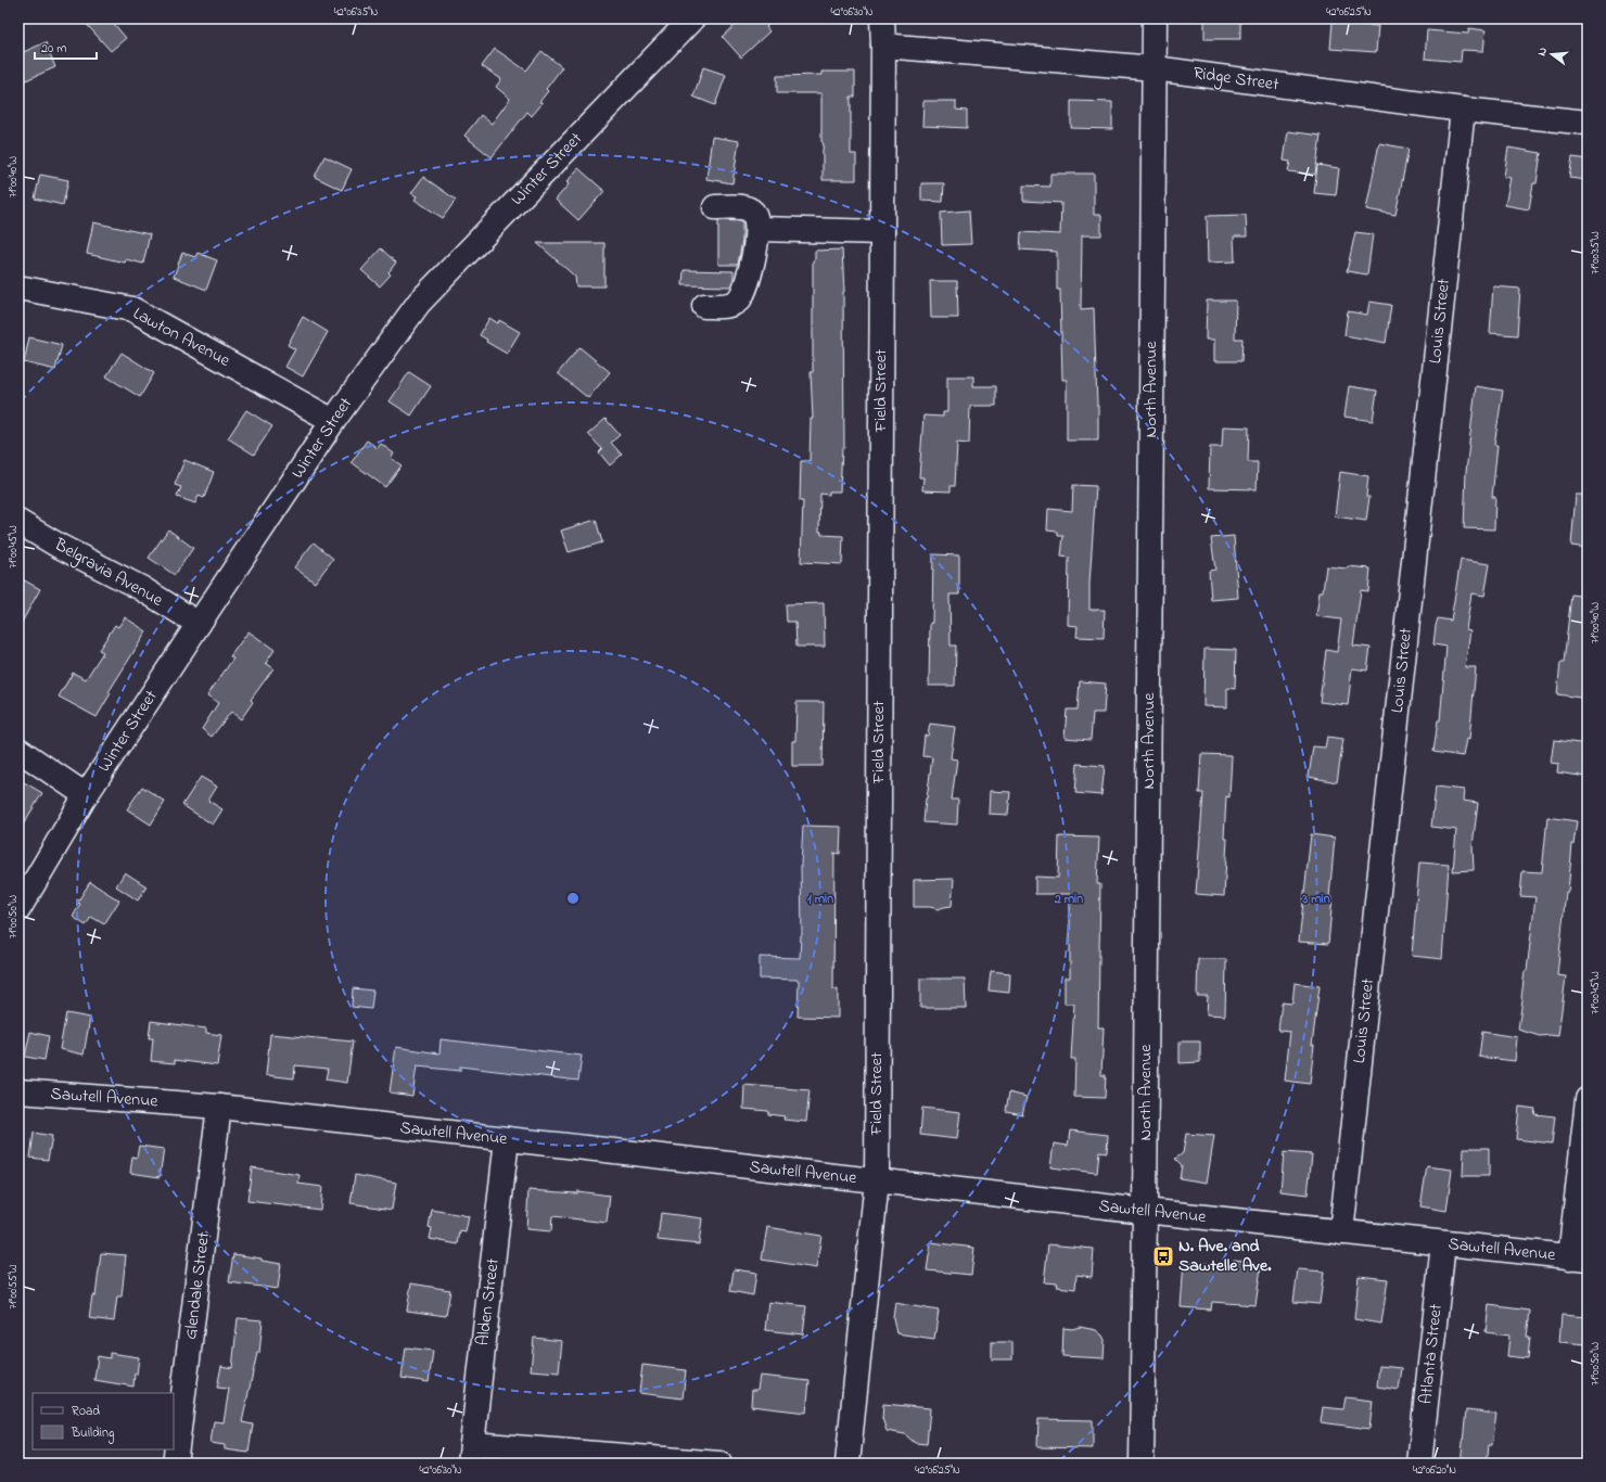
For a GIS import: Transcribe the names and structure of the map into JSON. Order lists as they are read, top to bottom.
{
  "streets": {
    "street": [
      "Ridge Street",
      "Winter Street",
      "Louis Street",
      "Lawton Avenue",
      "North Avenue",
      "Field Street",
      "Belgravia Avenue",
      "Sawtell Avenue",
      "Glendale Street",
      "Alden Street",
      "Atlanta Street"
    ]
  },
  "crossings": [
    ["Ridge Street", "Louis Street"],
    ["Ridge Street", "North Avenue"],
    ["Ridge Street", "Field Street"],
    ["Winter Street", "Lawton Avenue"],
    ["Winter Street", "Belgravia Avenue"],
    ["Louis Street", "Sawtell Avenue"],
    ["North Avenue", "Sawtell Avenue"],
    ["Field Street", "Sawtell Avenue"],
    ["Sawtell Avenue", "Glendale Street"],
    ["Sawtell Avenue", "Alden Street"],
    ["Sawtell Avenue", "Atlanta Street"]
  ],
  "places": {
    "bus stop": ["N. Ave. and Sawtelle Ave."]
  },
  "legend": ["Road", "Building"],
  "scale_bar": "20 m",
  "north": "left",
  "coordinates": [
    "42°06'35\"N",
    "42°06'30\"N",
    "42°06'25\"N",
    "71°00'40\"W",
    "71°00'35\"W",
    "71°00'45\"W",
    "71°00'50\"W",
    "71°00'55\"W",
    "42°06'20\"N"
  ],
  "rings": ["1 min", "2 min", "3 min"]
}
